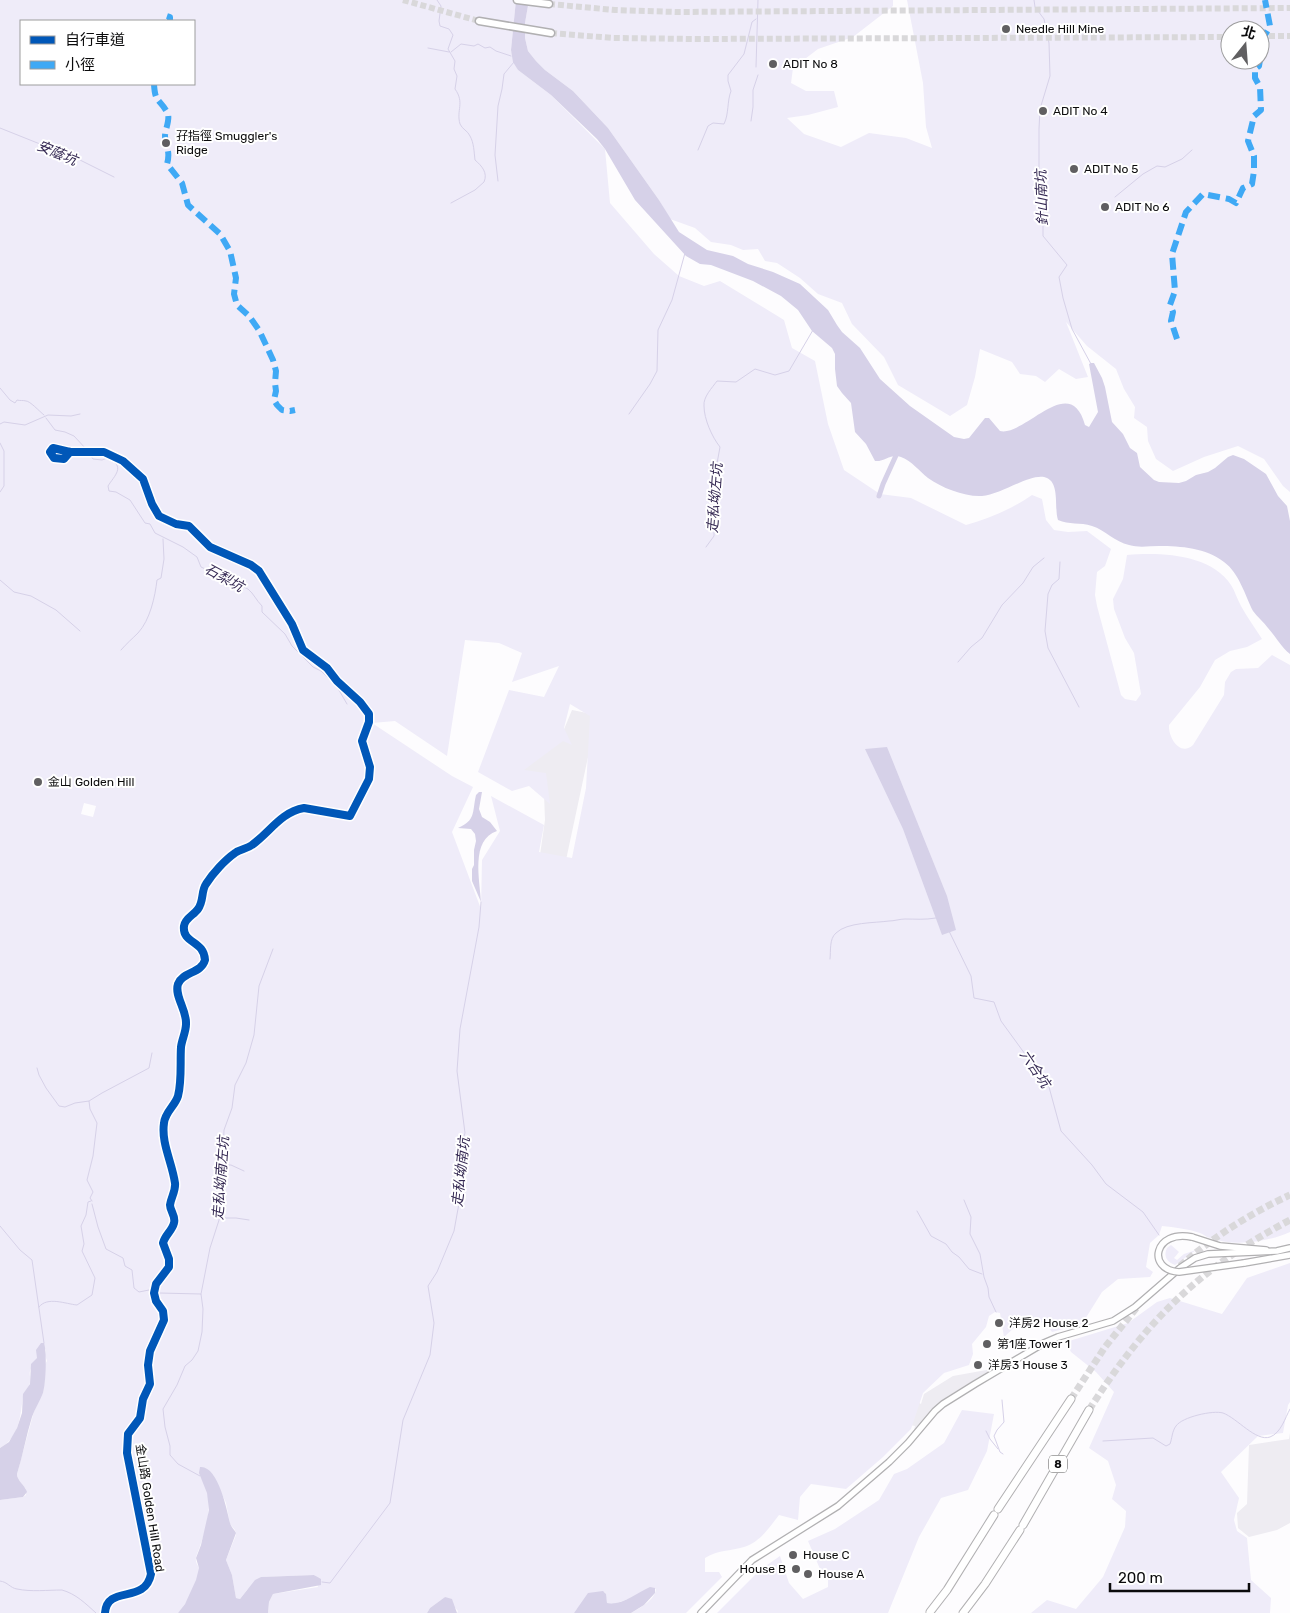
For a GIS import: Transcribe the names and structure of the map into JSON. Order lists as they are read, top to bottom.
{
  "streets": {
    "highway": ["8"],
    "street": ["金山路 Golden Hill Road"]
  },
  "water": [
    "安蔭坑",
    "針山南坑",
    "走私坳左坑",
    "石梨坑",
    "六合坑",
    "走私坳南坑",
    "走私坳南左坑"
  ],
  "places": [
    "Needle Hill Mine",
    "ADIT No 8",
    "ADIT No 4",
    "孖指徑 Smuggler's Ridge",
    "ADIT No 5",
    "ADIT No 6",
    "金山 Golden Hill",
    "洋房2 House 2",
    "第1座 Tower 1",
    "洋房3 House 3",
    "House C",
    "House B",
    "House A"
  ],
  "legend": ["自行車道", "小徑"],
  "scale_bar": "200 m",
  "north": "top"
}
